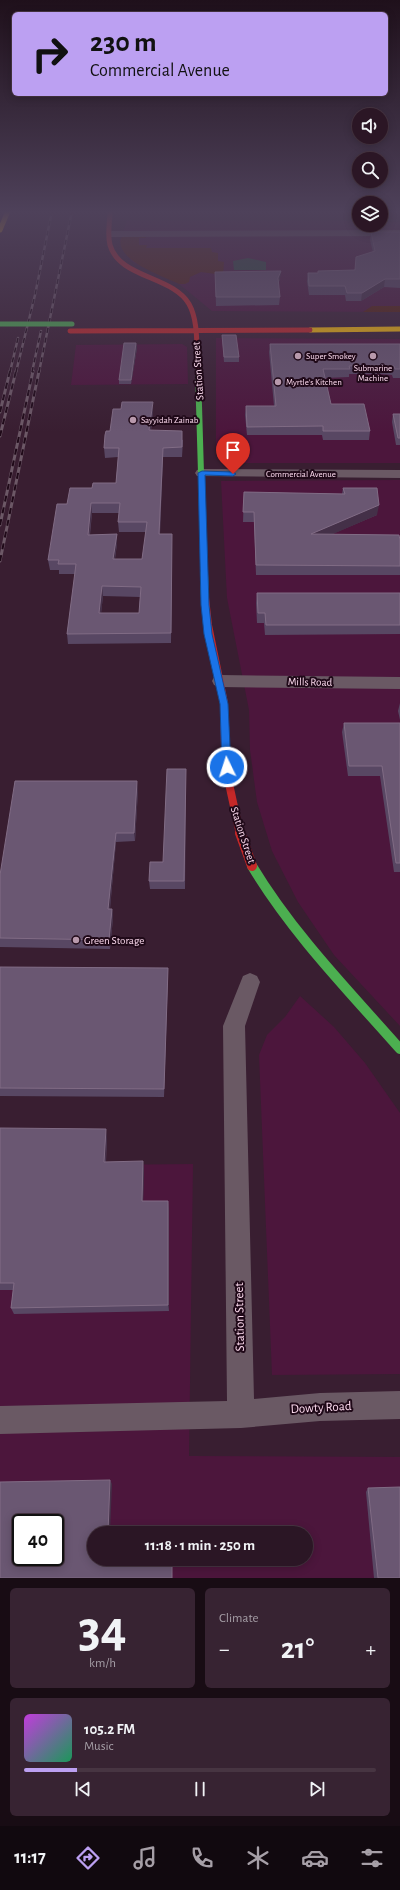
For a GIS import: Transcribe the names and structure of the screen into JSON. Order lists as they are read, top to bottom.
{
  "streets": {
    "main road": ["Station Street"],
    "street": ["Commercial Avenue", "Mills Road", "Dowty Road"]
  },
  "crossings": [
    ["Station Street", "Commercial Avenue"],
    ["Station Street", "Mills Road"],
    ["Station Street", "Dowty Road"]
  ],
  "places": [
    "Super Smokey",
    "Submarine Machine",
    "Myrtle's Kitchen",
    "Sayyidah Zainab",
    "Green Storage"
  ],
  "page": {
    "turn": ["230 m", "Commercial Avenue"],
    "limit": "40",
    "trip": "11:18 · 1 min · 250 m",
    "tile": [
      ["34", "km/h"],
      "Climate"
    ],
    "heat": ["−", "21°", "+"],
    "song": ["105.2 FM", "Music"],
    "tabs": "11:17"
  }
}
